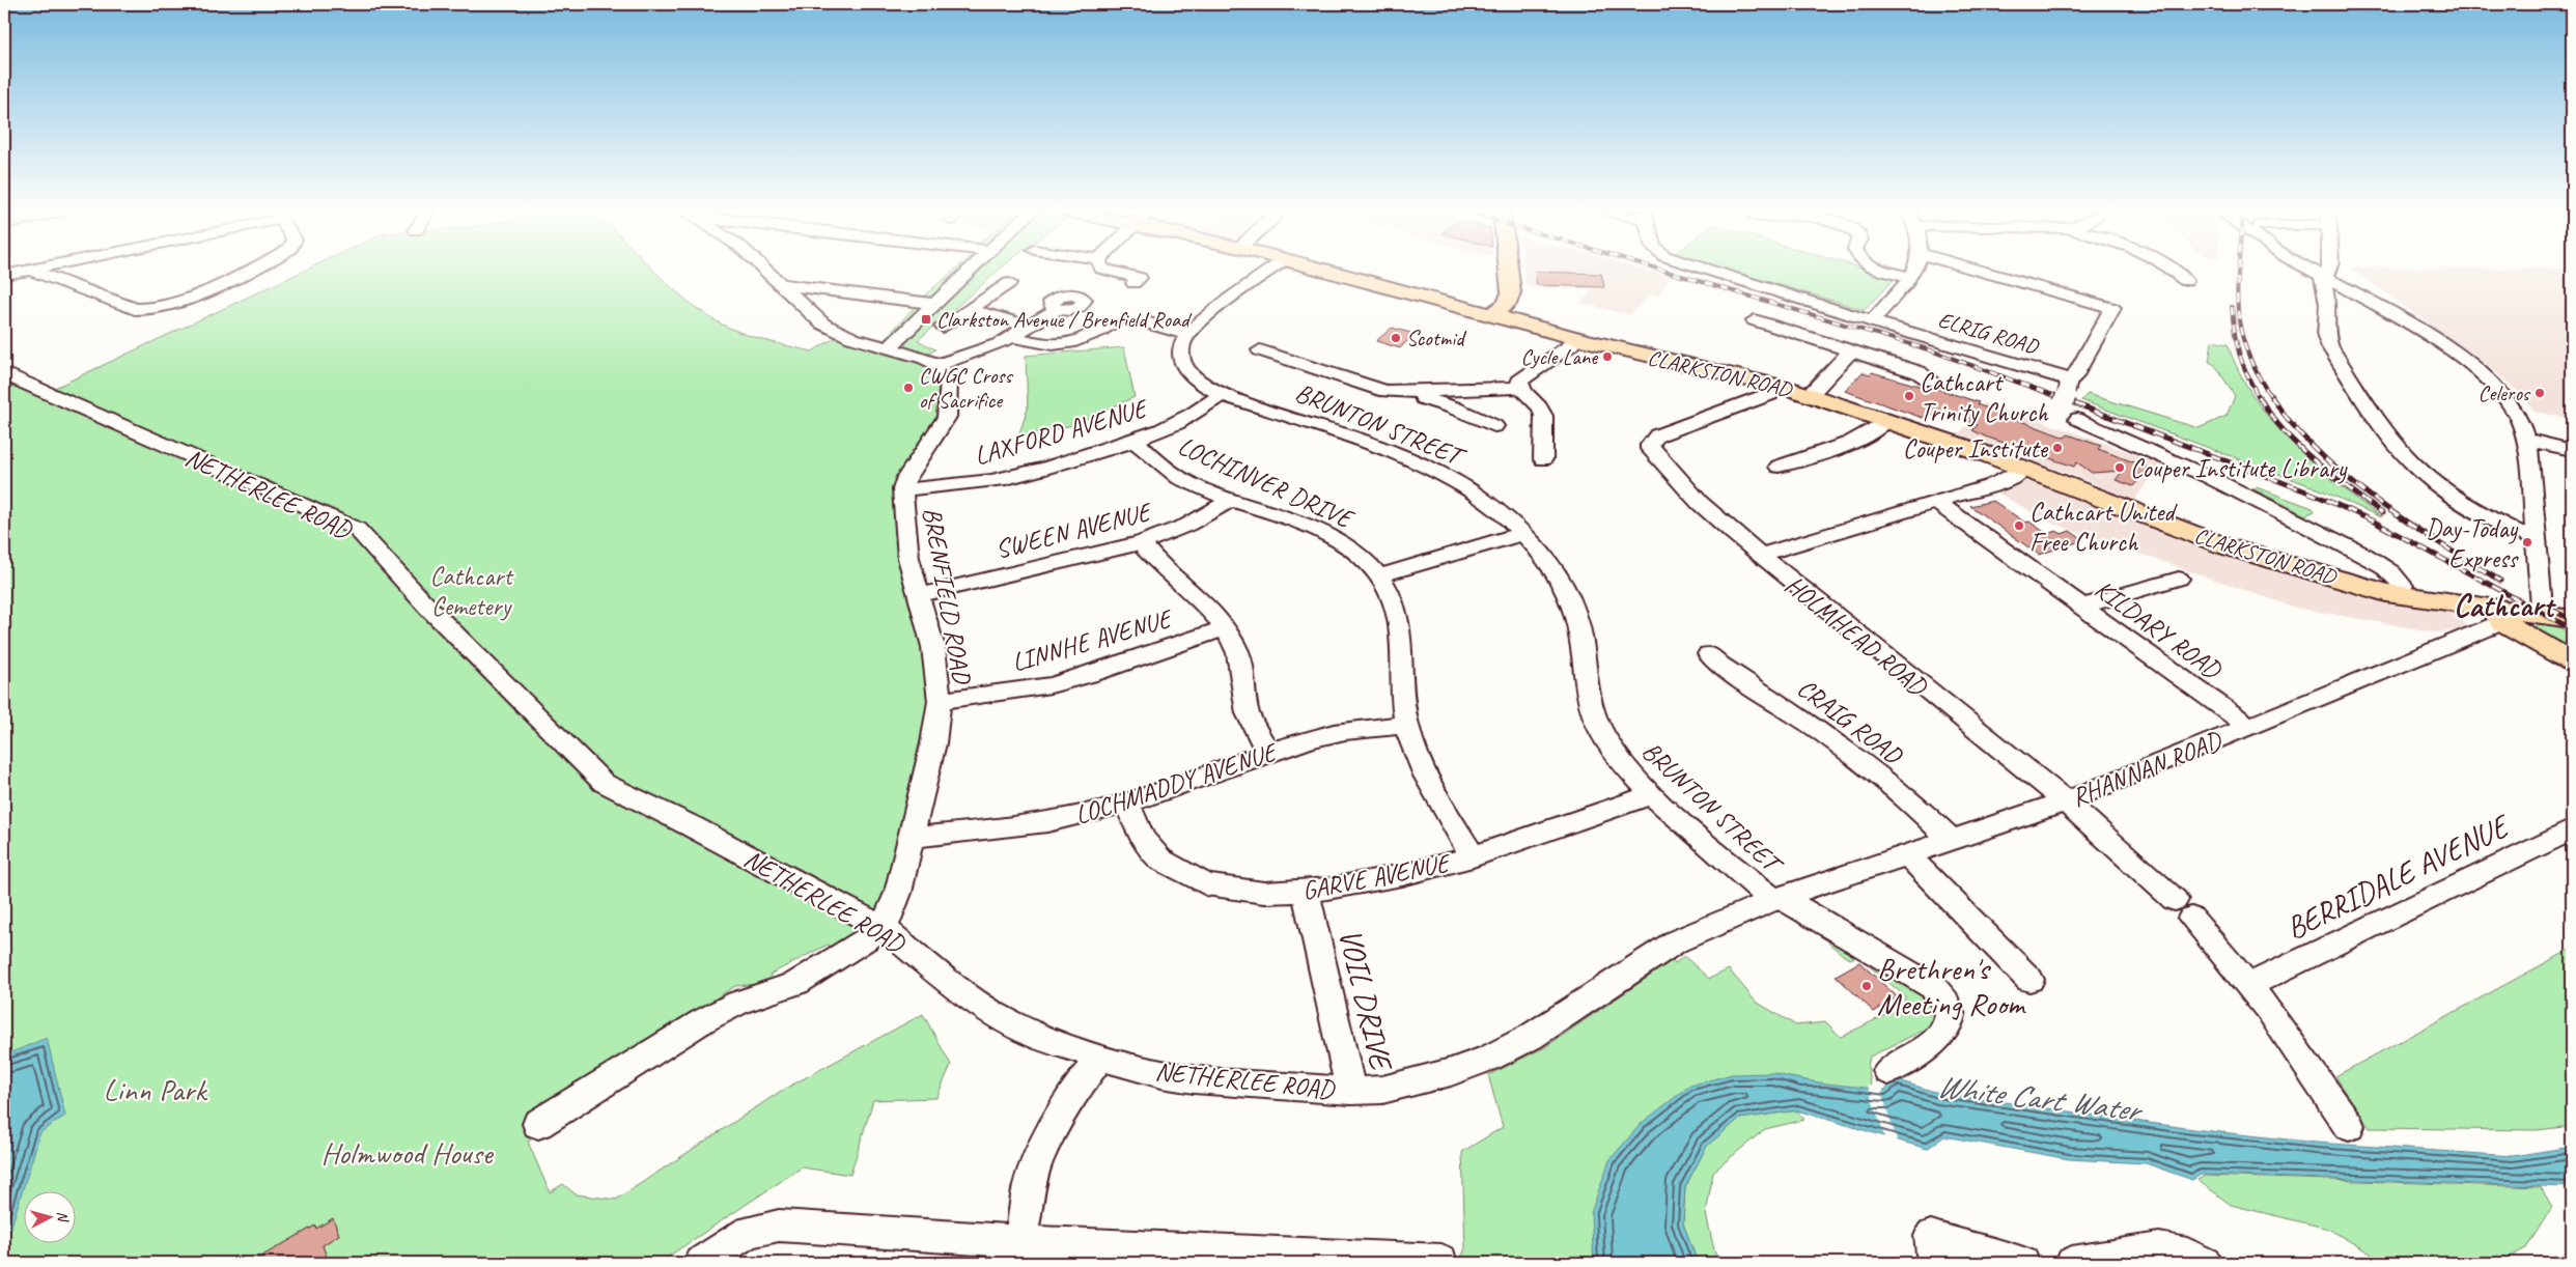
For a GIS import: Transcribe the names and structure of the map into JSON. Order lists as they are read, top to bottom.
{
  "streets": {
    "main road": ["CLARKSTON ROAD"],
    "street": [
      "ELRIG ROAD",
      "BRUNTON STREET",
      "LAXFORD AVENUE",
      "LOCHINVER DRIVE",
      "NETHERLEE ROAD",
      "SWEEN AVENUE",
      "BRENFIELD ROAD",
      "KILDARY ROAD",
      "HOLMHEAD ROAD",
      "LINNHE AVENUE",
      "CRAIG ROAD",
      "RHANNAN ROAD",
      "LOCHMADDY AVENUE",
      "GARVE AVENUE",
      "BERRIDALE AVENUE",
      "VOIL DRIVE"
    ]
  },
  "crossings": [
    ["CLARKSTON ROAD", "RHANNAN ROAD"],
    ["BRUNTON STREET", "LAXFORD AVENUE"],
    ["BRUNTON STREET", "NETHERLEE ROAD"],
    ["BRUNTON STREET", "RHANNAN ROAD"],
    ["BRUNTON STREET", "GARVE AVENUE"],
    ["LAXFORD AVENUE", "LOCHINVER DRIVE"],
    ["LAXFORD AVENUE", "BRENFIELD ROAD"],
    ["LOCHINVER DRIVE", "SWEEN AVENUE"],
    ["LOCHINVER DRIVE", "LOCHMADDY AVENUE"],
    ["LOCHINVER DRIVE", "GARVE AVENUE"],
    ["NETHERLEE ROAD", "BRENFIELD ROAD"],
    ["NETHERLEE ROAD", "RHANNAN ROAD"],
    ["NETHERLEE ROAD", "VOIL DRIVE"],
    ["SWEEN AVENUE", "BRENFIELD ROAD"],
    ["BRENFIELD ROAD", "LINNHE AVENUE"],
    ["BRENFIELD ROAD", "LOCHMADDY AVENUE"],
    ["KILDARY ROAD", "RHANNAN ROAD"],
    ["HOLMHEAD ROAD", "RHANNAN ROAD"],
    ["HOLMHEAD ROAD", "BERRIDALE AVENUE"],
    ["CRAIG ROAD", "RHANNAN ROAD"],
    ["LOCHMADDY AVENUE", "GARVE AVENUE"],
    ["GARVE AVENUE", "VOIL DRIVE"]
  ],
  "districts": ["Cathcart"],
  "water": ["White Cart Water"],
  "parks": ["Cathcart Cemetery", "Linn Park", "Holmwood House"],
  "places": {
    "transit": ["Clarkston Avenue / Brenfield Road"],
    "other": [
      "Scotmid",
      "Cycle Lane",
      "CWGC Cross of Sacrifice",
      "Celeros",
      "Cathcart Trinity Church",
      "Couper Institute",
      "Couper Institute Library",
      "Cathcart United Free Church",
      "Day-Today Express",
      "Brethren's Meeting Room"
    ]
  },
  "north": "right"
}
